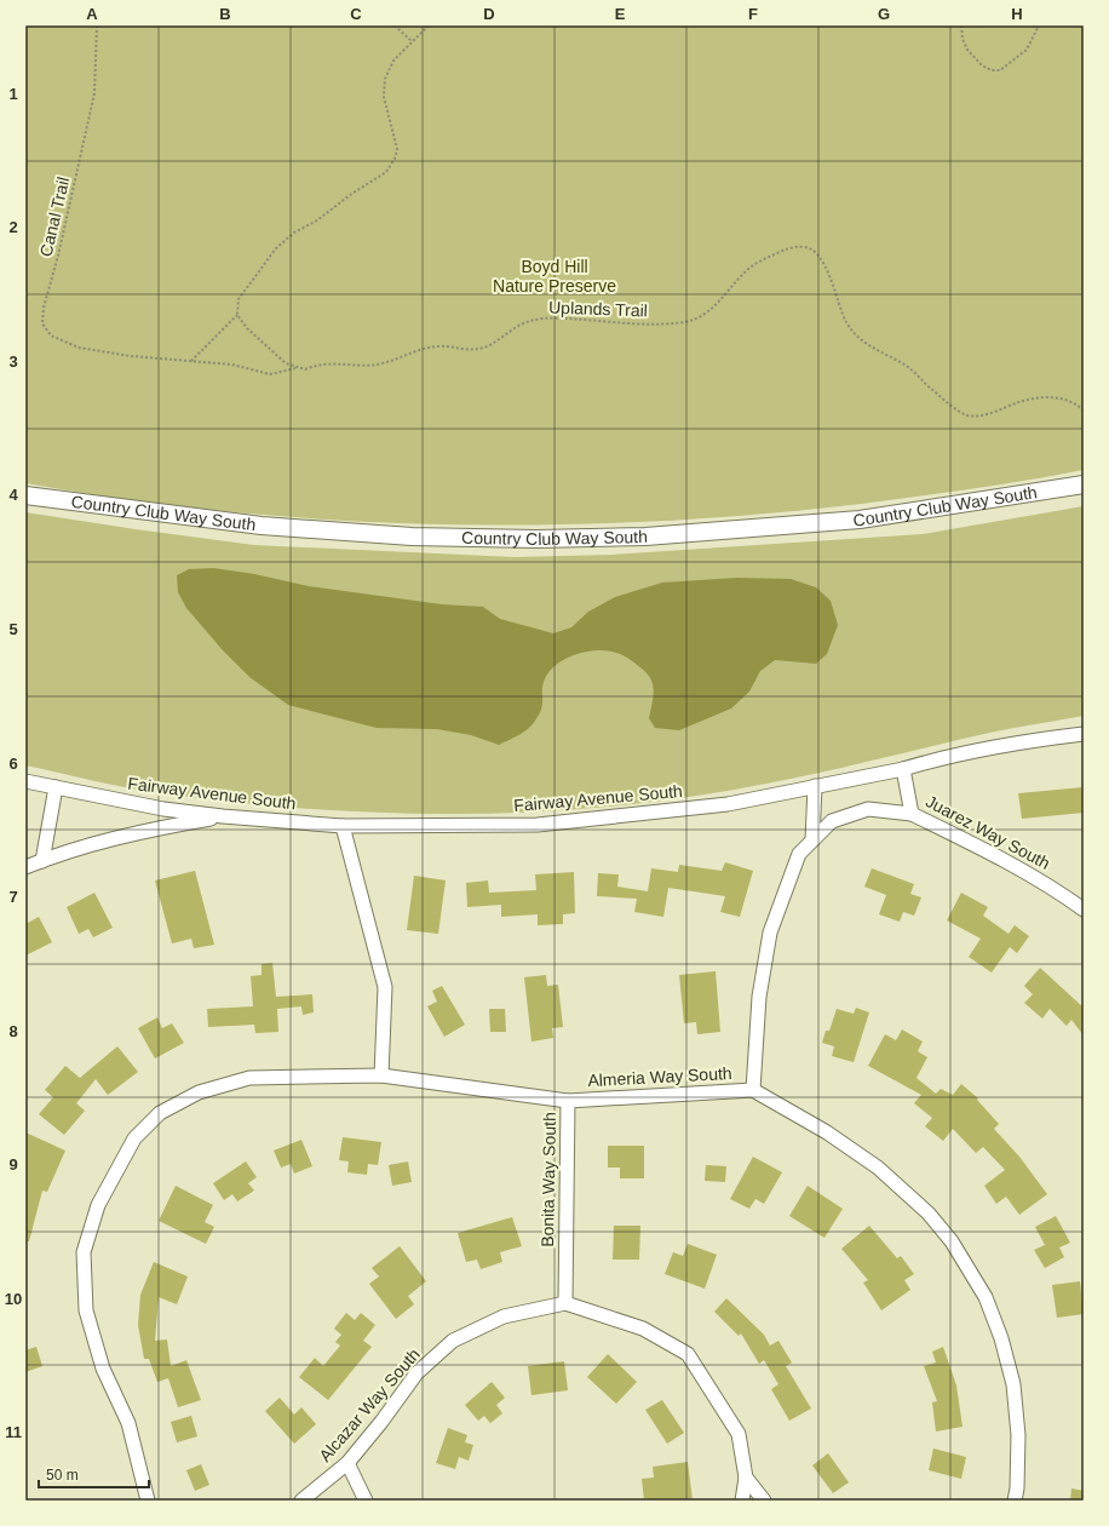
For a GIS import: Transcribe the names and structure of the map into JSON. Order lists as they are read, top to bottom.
{
  "streets": {
    "street": [
      "Country Club Way South",
      "Fairway Avenue South",
      "Juarez Way South",
      "Almeria Way South",
      "Bonita Way South",
      "Alcazar Way South"
    ],
    "path": ["Canal Trail", "Uplands Trail"]
  },
  "crossings": [
    ["Canal Trail", "Uplands Trail"],
    ["Fairway Avenue South", "Juarez Way South"],
    ["Juarez Way South", "Almeria Way South"],
    ["Almeria Way South", "Bonita Way South"],
    ["Bonita Way South", "Alcazar Way South"]
  ],
  "parks": ["Boyd Hill Nature Preserve"],
  "scale_bar": "50 m",
  "grid": {
    "columns": [
      "A",
      "B",
      "C",
      "D",
      "E",
      "F",
      "G",
      "H"
    ],
    "rows": [
      "1",
      "2",
      "3",
      "4",
      "5",
      "6",
      "7",
      "8",
      "9",
      "10",
      "11"
    ]
  }
}
